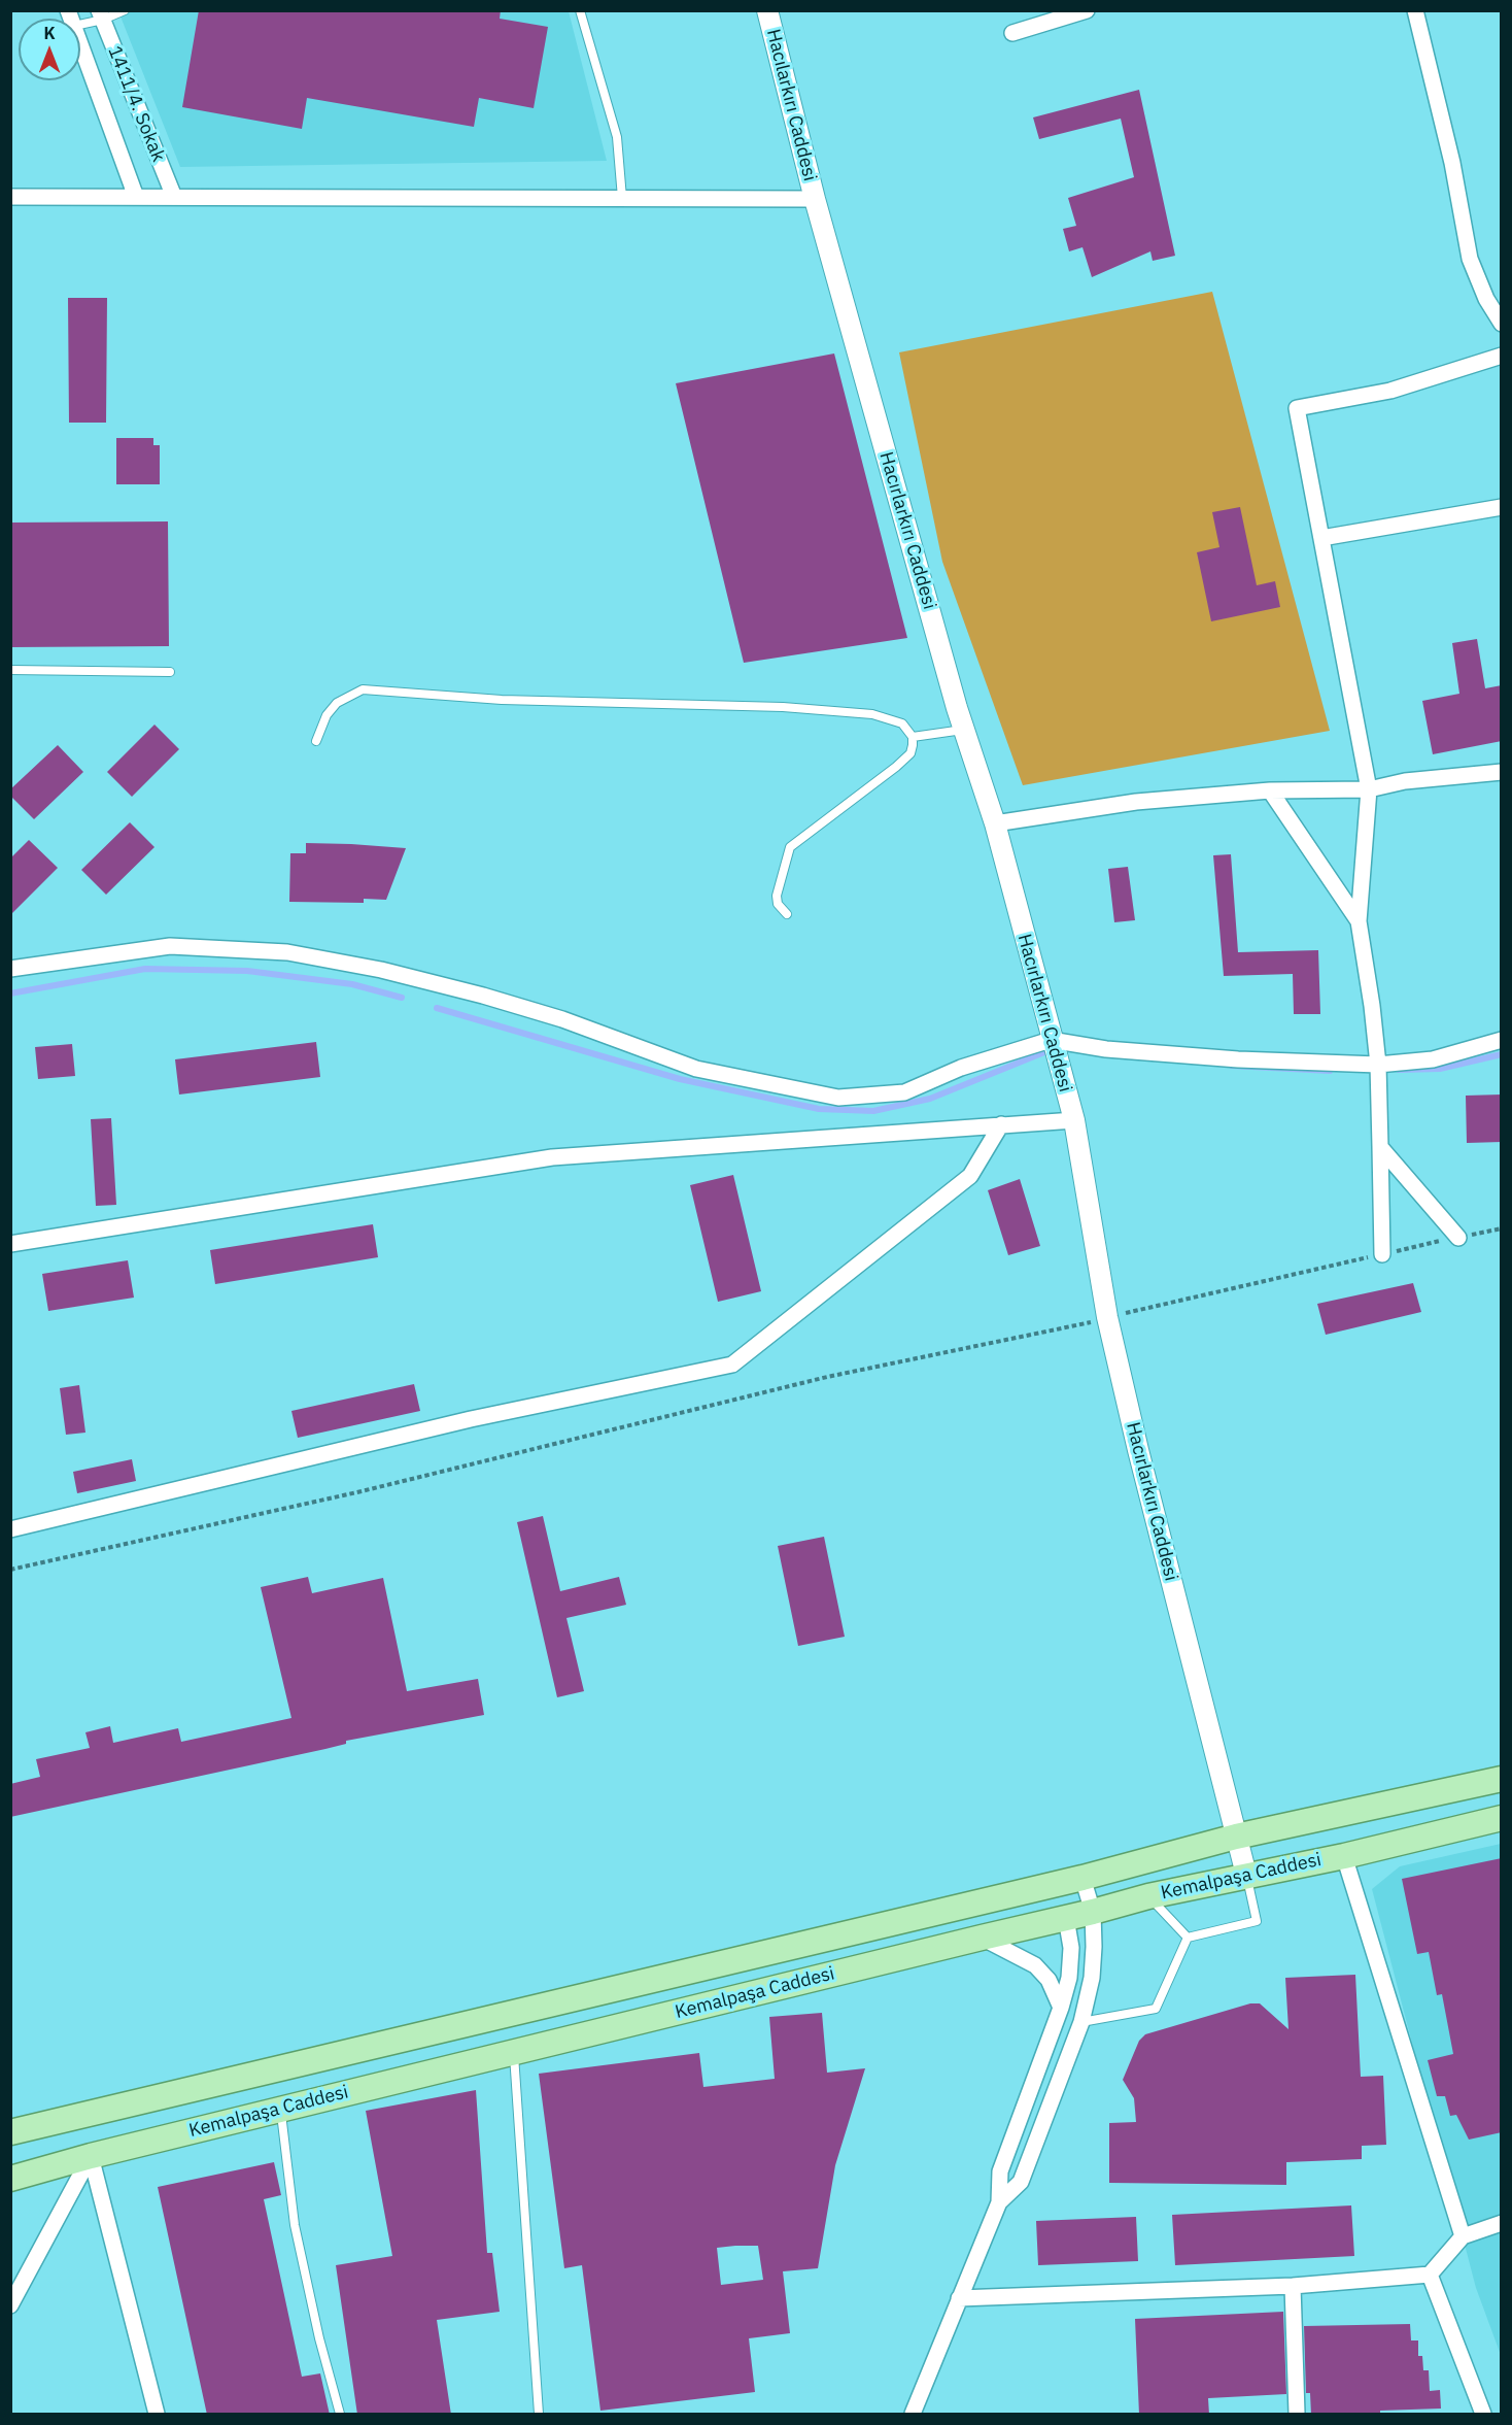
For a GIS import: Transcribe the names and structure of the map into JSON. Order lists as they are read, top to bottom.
{
  "streets": {
    "main road": ["Kemalpaşa Caddesi"],
    "street": ["1411/4. Sokak", "Hacılarkırı Caddesi", "Hacırlarkırı Caddesi"]
  },
  "crossings": [
    ["Hacılarkırı Caddesi", "Hacırlarkırı Caddesi"],
    ["Hacırlarkırı Caddesi", "Kemalpaşa Caddesi"]
  ],
  "north": "top"
}
